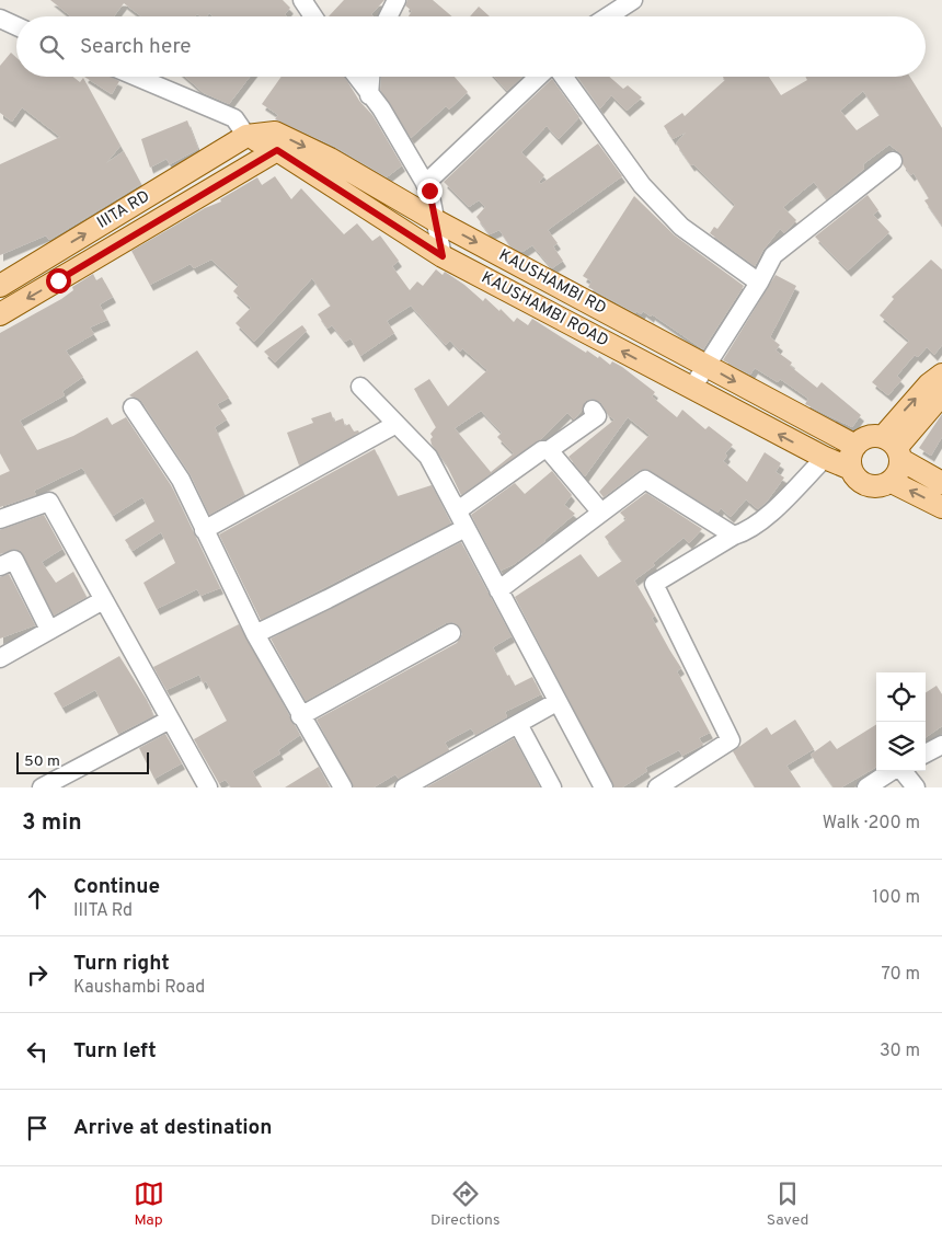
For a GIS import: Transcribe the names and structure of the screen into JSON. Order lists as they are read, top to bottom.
{
  "streets": {
    "main road": ["IIITA RD", "KAUSHAMBI RD", "KAUSHAMBI ROAD"]
  },
  "crossings": [
    ["IIITA RD", "KAUSHAMBI RD"],
    ["IIITA RD", "KAUSHAMBI ROAD"],
    ["KAUSHAMBI RD", "KAUSHAMBI ROAD"]
  ],
  "one_way": ["KAUSHAMBI RD", "KAUSHAMBI ROAD"],
  "scale_bar": "50 m",
  "page": {
    "search": "Search here",
    "scale": "50 m",
    "heading": ["3 min", "Walk · 200 m"],
    "list": [
      ["Continue", "IIITA Rd", "100 m"],
      ["Turn right", "Kaushambi Road", "70 m"],
      ["Turn left", "30 m"],
      "Arrive at destination"
    ],
    "nav": ["Map", "Directions", "Saved"]
  }
}
